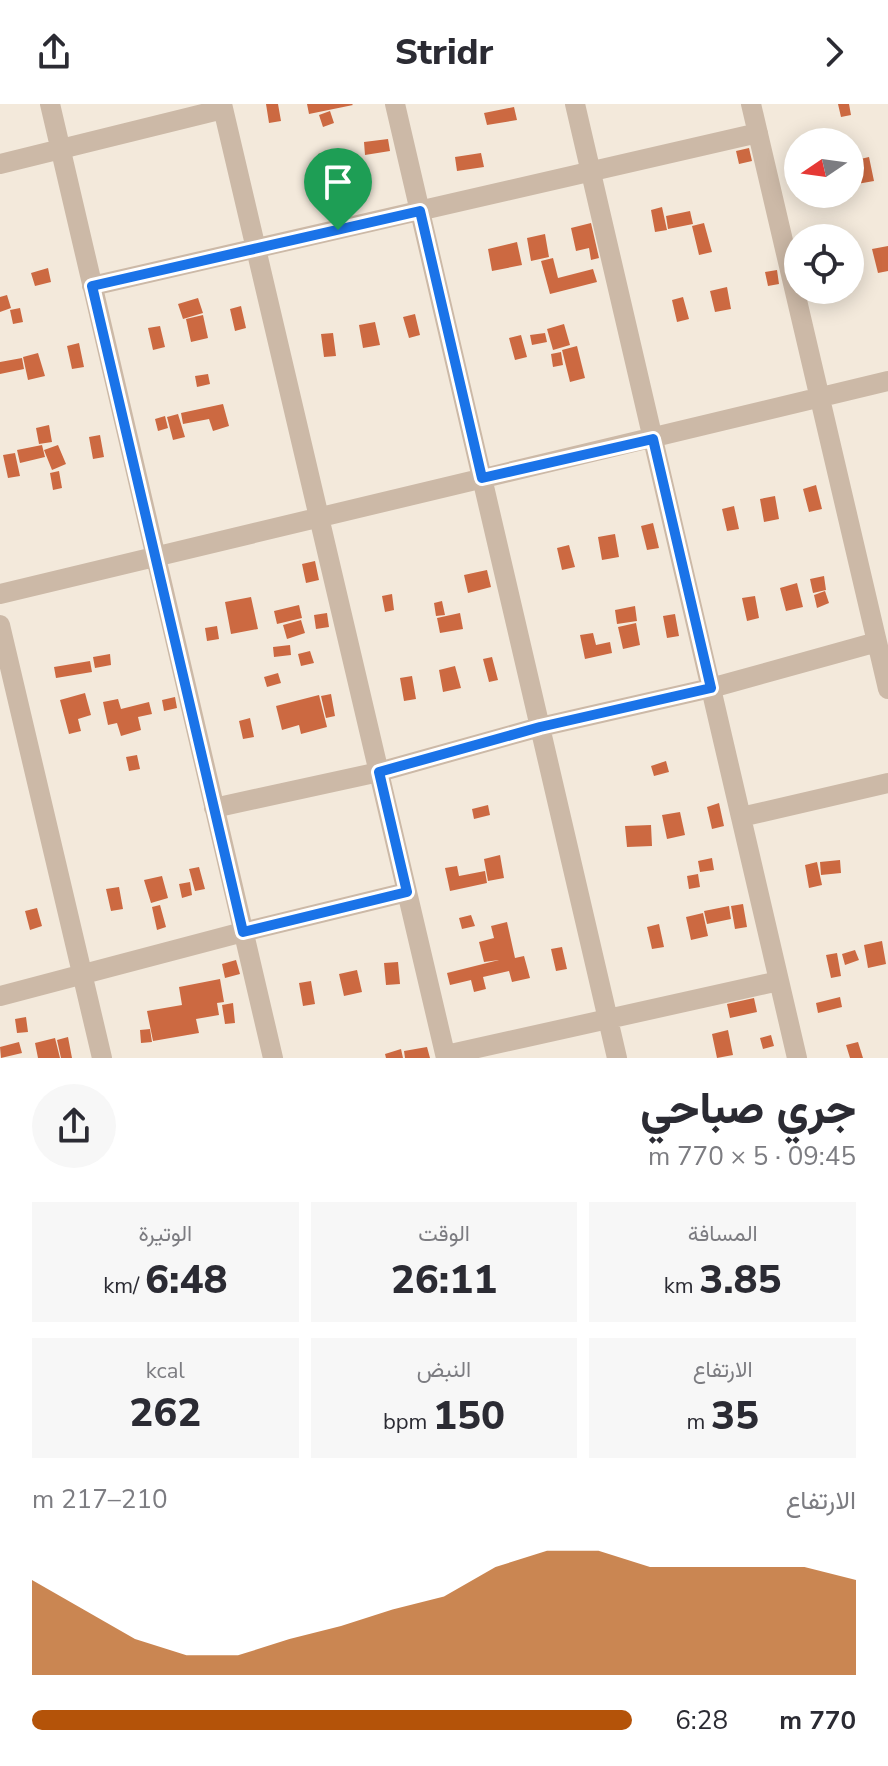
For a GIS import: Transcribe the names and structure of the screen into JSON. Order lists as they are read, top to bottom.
{
  "north": "left",
  "page": {
    "header": "Stridr",
    "heading": ["جري صباحي", "09:45 · 5 × 770 m"],
    "stats": [
      ["المسافة", "3.85 km"],
      ["الوقت", "26:11"],
      ["الوتيرة", "6:48 /km"],
      ["الارتفاع", "35 m"],
      ["النبض", "150 bpm"],
      ["kcal", "262"]
    ],
    "chart": ["الارتفاع", "210–217 m"],
    "list": [
      {
        "name": "770 m",
        "note": "6:28"
      }
    ]
  }
}
